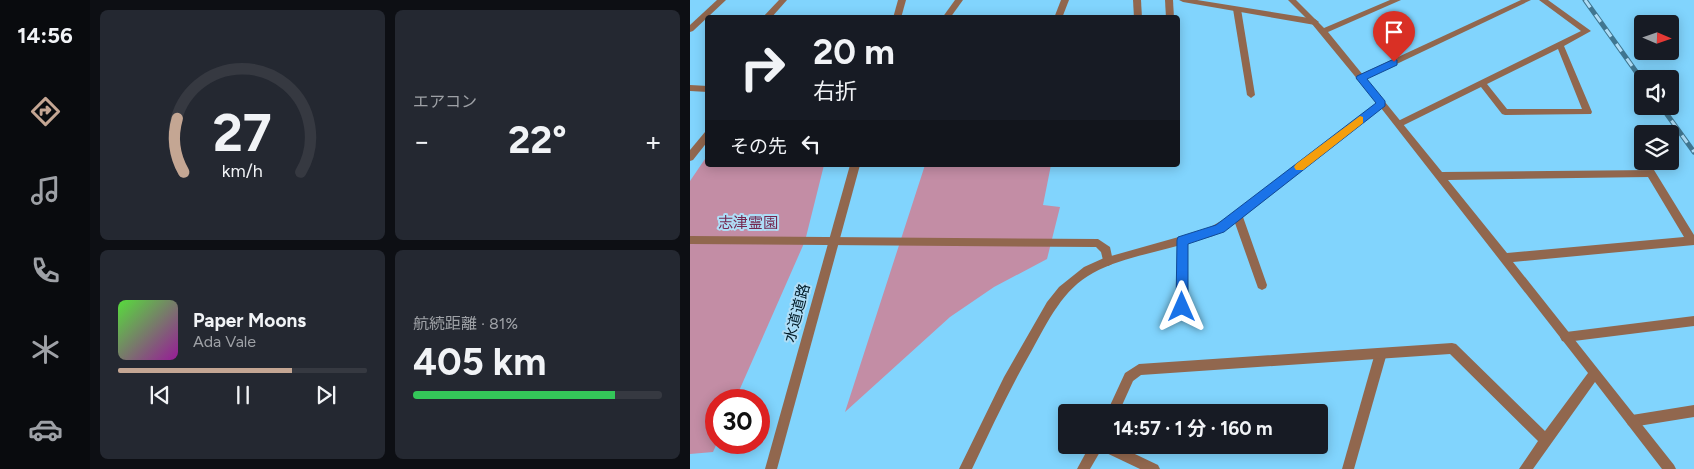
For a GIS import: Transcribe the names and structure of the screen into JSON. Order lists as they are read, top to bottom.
{
  "streets": {
    "street": ["水道道路"]
  },
  "parks": ["志津霊園"],
  "north": "right",
  "page": {
    "tabs": "14:56",
    "tile": [
      "エアコン",
      ["航続距離 · 81%", "405 km"]
    ],
    "turn": ["20 m", "右折"],
    "heat": ["−", "22°", "+"],
    "then": "その先",
    "song": ["Paper Moons", "Ada Vale"],
    "limit": "30",
    "trip": "14:57 · 1 分 · 160 m",
    "gauge": ["27", "km/h"]
  }
}
